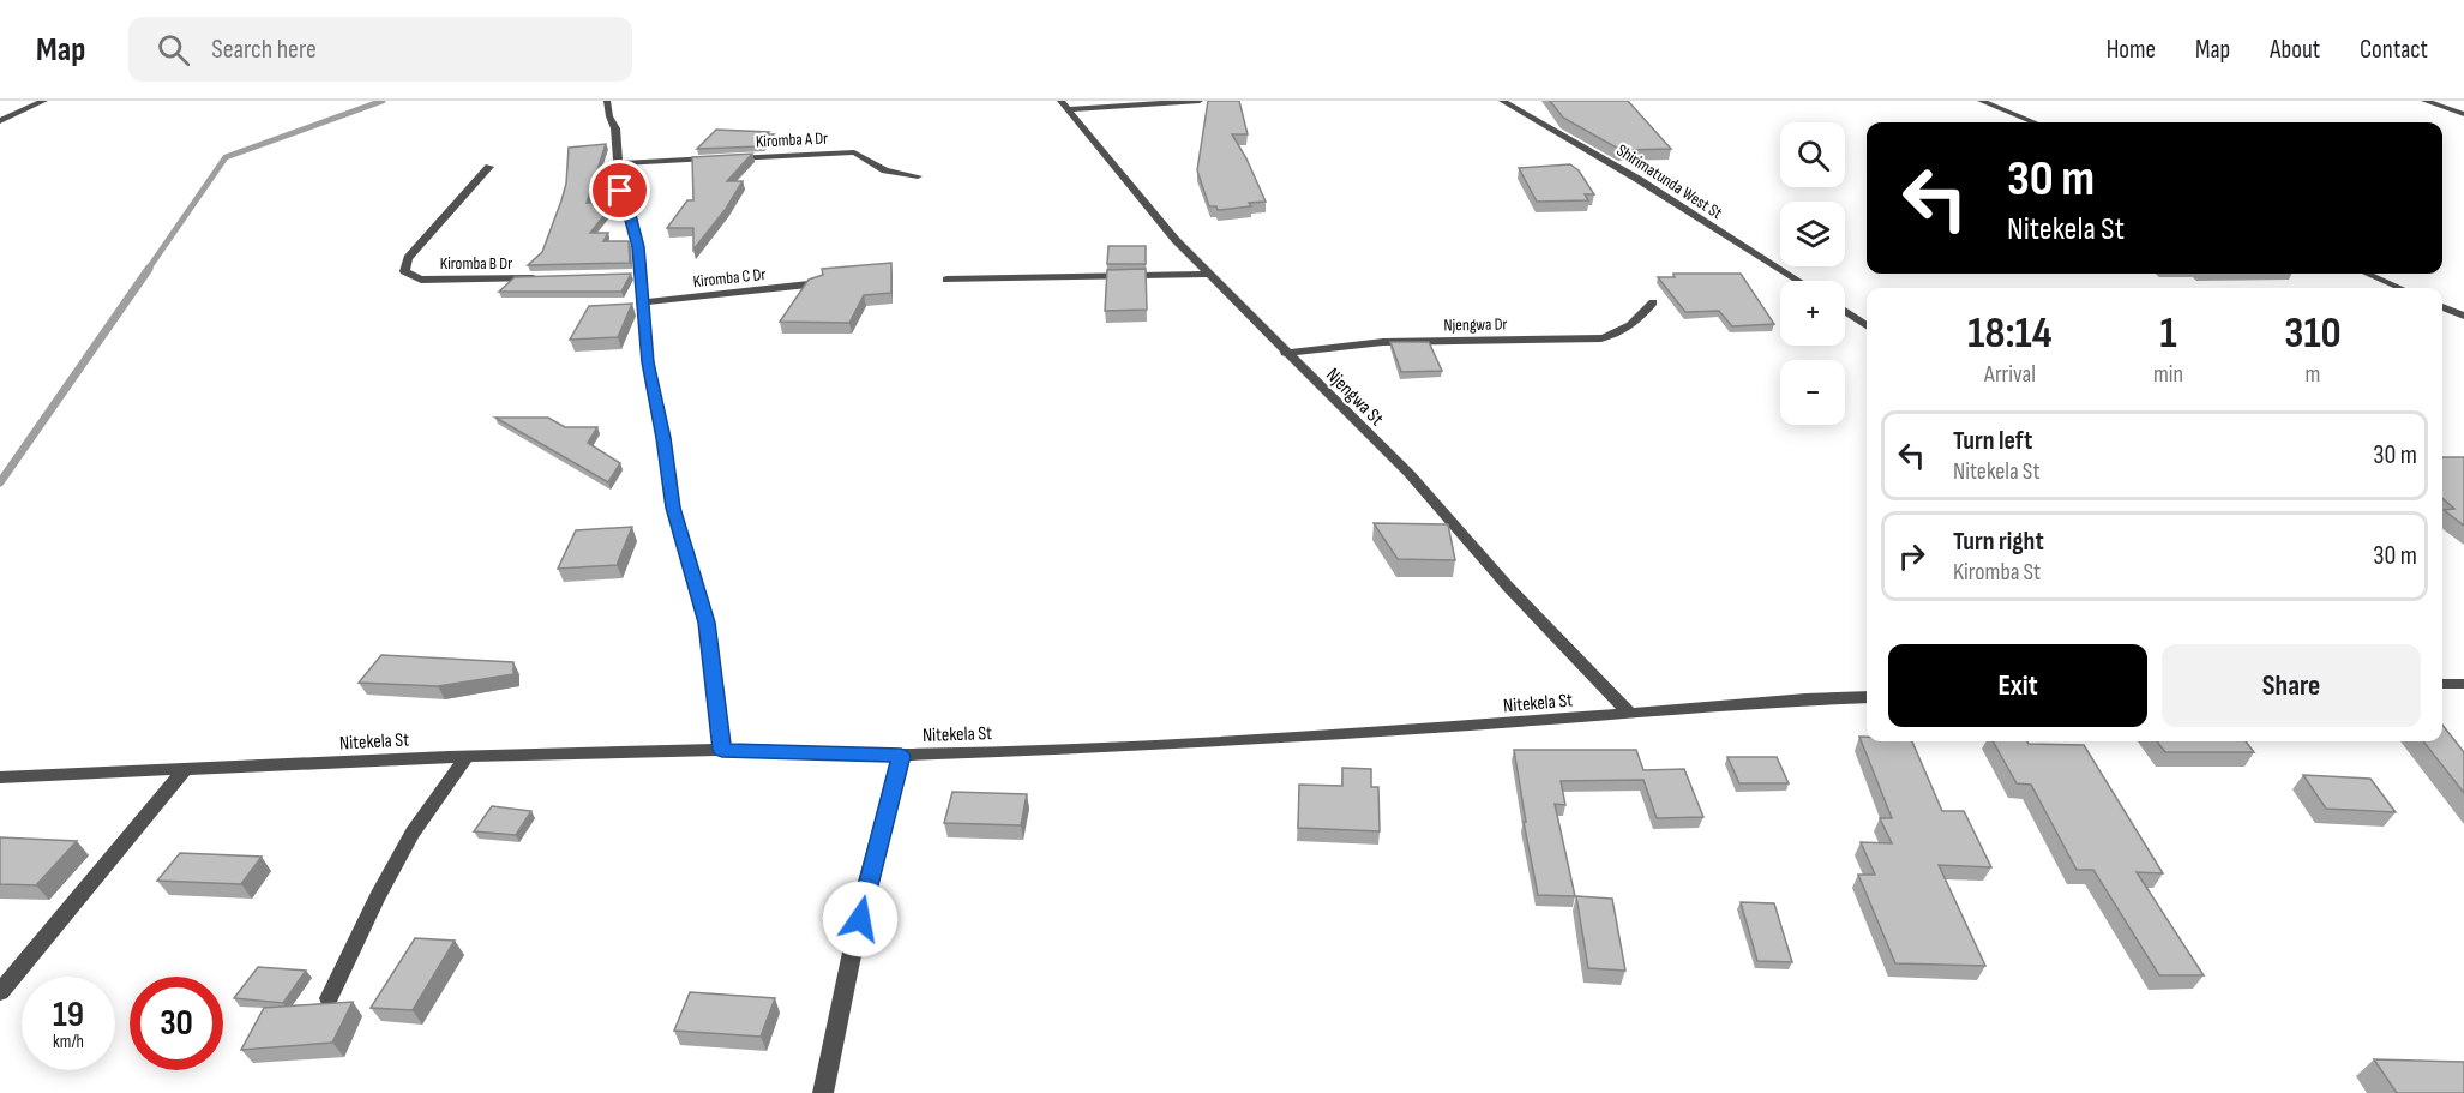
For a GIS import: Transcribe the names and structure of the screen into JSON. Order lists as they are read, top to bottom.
{
  "streets": {
    "street": [
      "Kiromba A Dr",
      "Shirimatunda West St",
      "Kiromba B Dr",
      "Kiromba C Dr",
      "Njengwa Dr",
      "Njengwa St",
      "Nitekela St"
    ]
  },
  "crossings": [
    ["Njengwa Dr", "Njengwa St"],
    ["Njengwa St", "Nitekela St"]
  ],
  "page": {
    "header": "Map",
    "search": "Search here",
    "nav": [
      "Home",
      "Map",
      "About",
      "Contact"
    ],
    "map_buttons": ["+", "−"],
    "turn": ["30 m", "Nitekela St"],
    "eta": [
      "18:14",
      "Arrival",
      "1",
      "min",
      "310",
      "m"
    ],
    "list": [
      {
        "name": "Turn left",
        "note": "Nitekela St",
        "value": "30 m"
      },
      {
        "name": "Turn right",
        "note": "Kiromba St",
        "value": "30 m"
      }
    ],
    "buttons": ["Exit", "Share"],
    "speed": "19 km/h",
    "limit": "30"
  }
}
